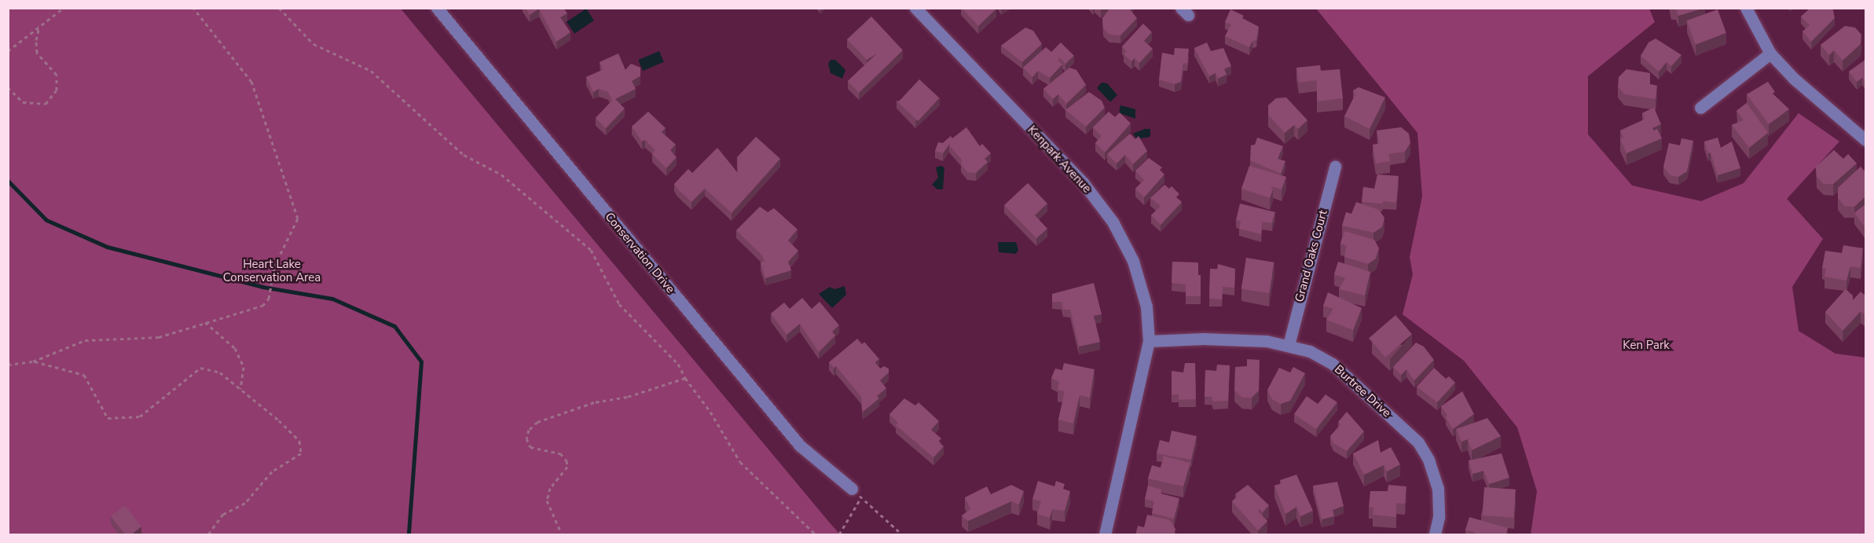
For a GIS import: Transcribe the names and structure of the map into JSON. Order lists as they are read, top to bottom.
{
  "streets": {
    "street": [
      "Kenpark Avenue",
      "Conservation Drive",
      "Grand Oaks Court",
      "Burtree Drive"
    ]
  },
  "crossings": [
    ["Kenpark Avenue", "Burtree Drive"],
    ["Grand Oaks Court", "Burtree Drive"]
  ],
  "parks": ["Heart Lake Conservation Area", "Ken Park"]
}
